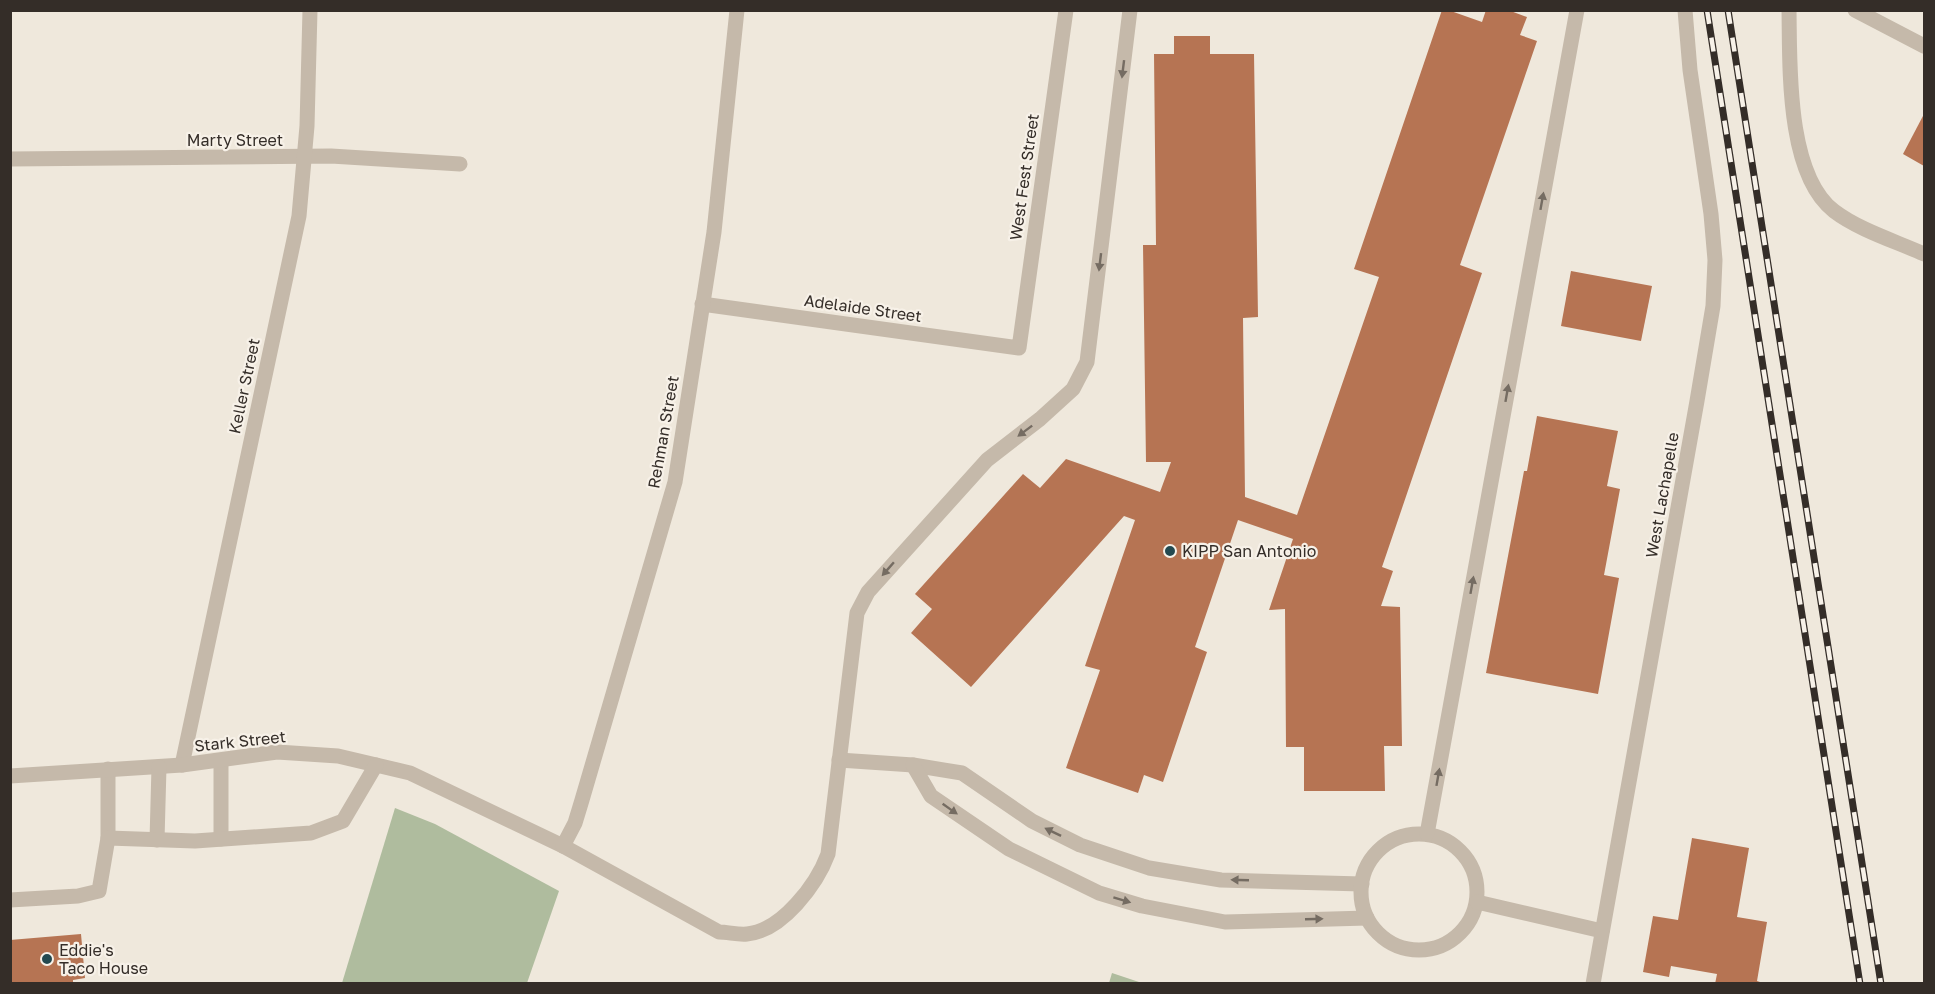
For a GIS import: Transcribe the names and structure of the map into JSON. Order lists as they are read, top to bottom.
{
  "streets": {
    "street": [
      "Marty Street",
      "West Fest Street",
      "Adelaide Street",
      "Keller Street",
      "Rehman Street",
      "West Lachapelle",
      "Stark Street"
    ]
  },
  "crossings": [
    ["Marty Street", "Keller Street"],
    ["West Fest Street", "Adelaide Street"],
    ["Adelaide Street", "Rehman Street"],
    ["Keller Street", "Stark Street"],
    ["Rehman Street", "Stark Street"]
  ],
  "one_way": ["Stark Street"],
  "places": ["KIPP San Antonio", "Eddie's Taco House"]
}
